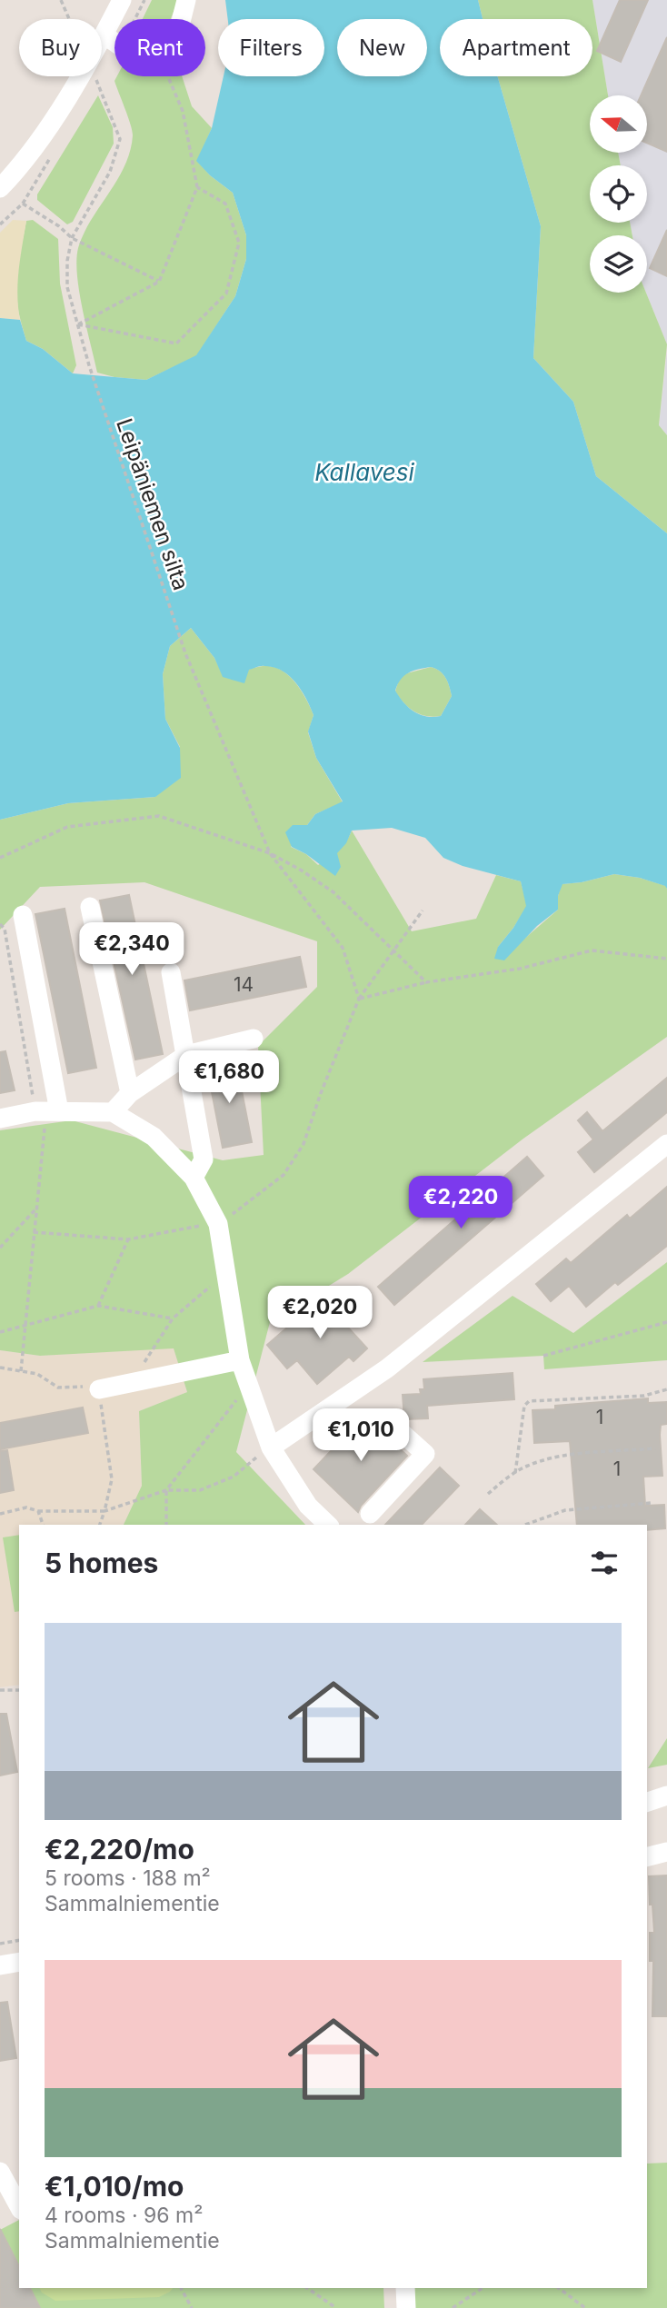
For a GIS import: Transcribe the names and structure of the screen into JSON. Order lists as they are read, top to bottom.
{
  "streets": {
    "path": ["Leipäniemen silta"]
  },
  "water": ["Kallavesi"],
  "house_numbers": ["14", "1", "1"],
  "north": "left",
  "page": {
    "chip": [
      "Buy",
      "Rent",
      "Filters",
      "New",
      "Apartment"
    ],
    "price": [
      "€2,340",
      "€1,680",
      "€2,220",
      "€2,020",
      "€1,010"
    ],
    "heading": "5 homes",
    "list": [
      {
        "name": "€2,220/mo",
        "note": "5 rooms · 188 m² · Sammalniementie"
      },
      {
        "name": "€1,010/mo",
        "note": "4 rooms · 96 m² · Sammalniementie"
      }
    ]
  }
}
